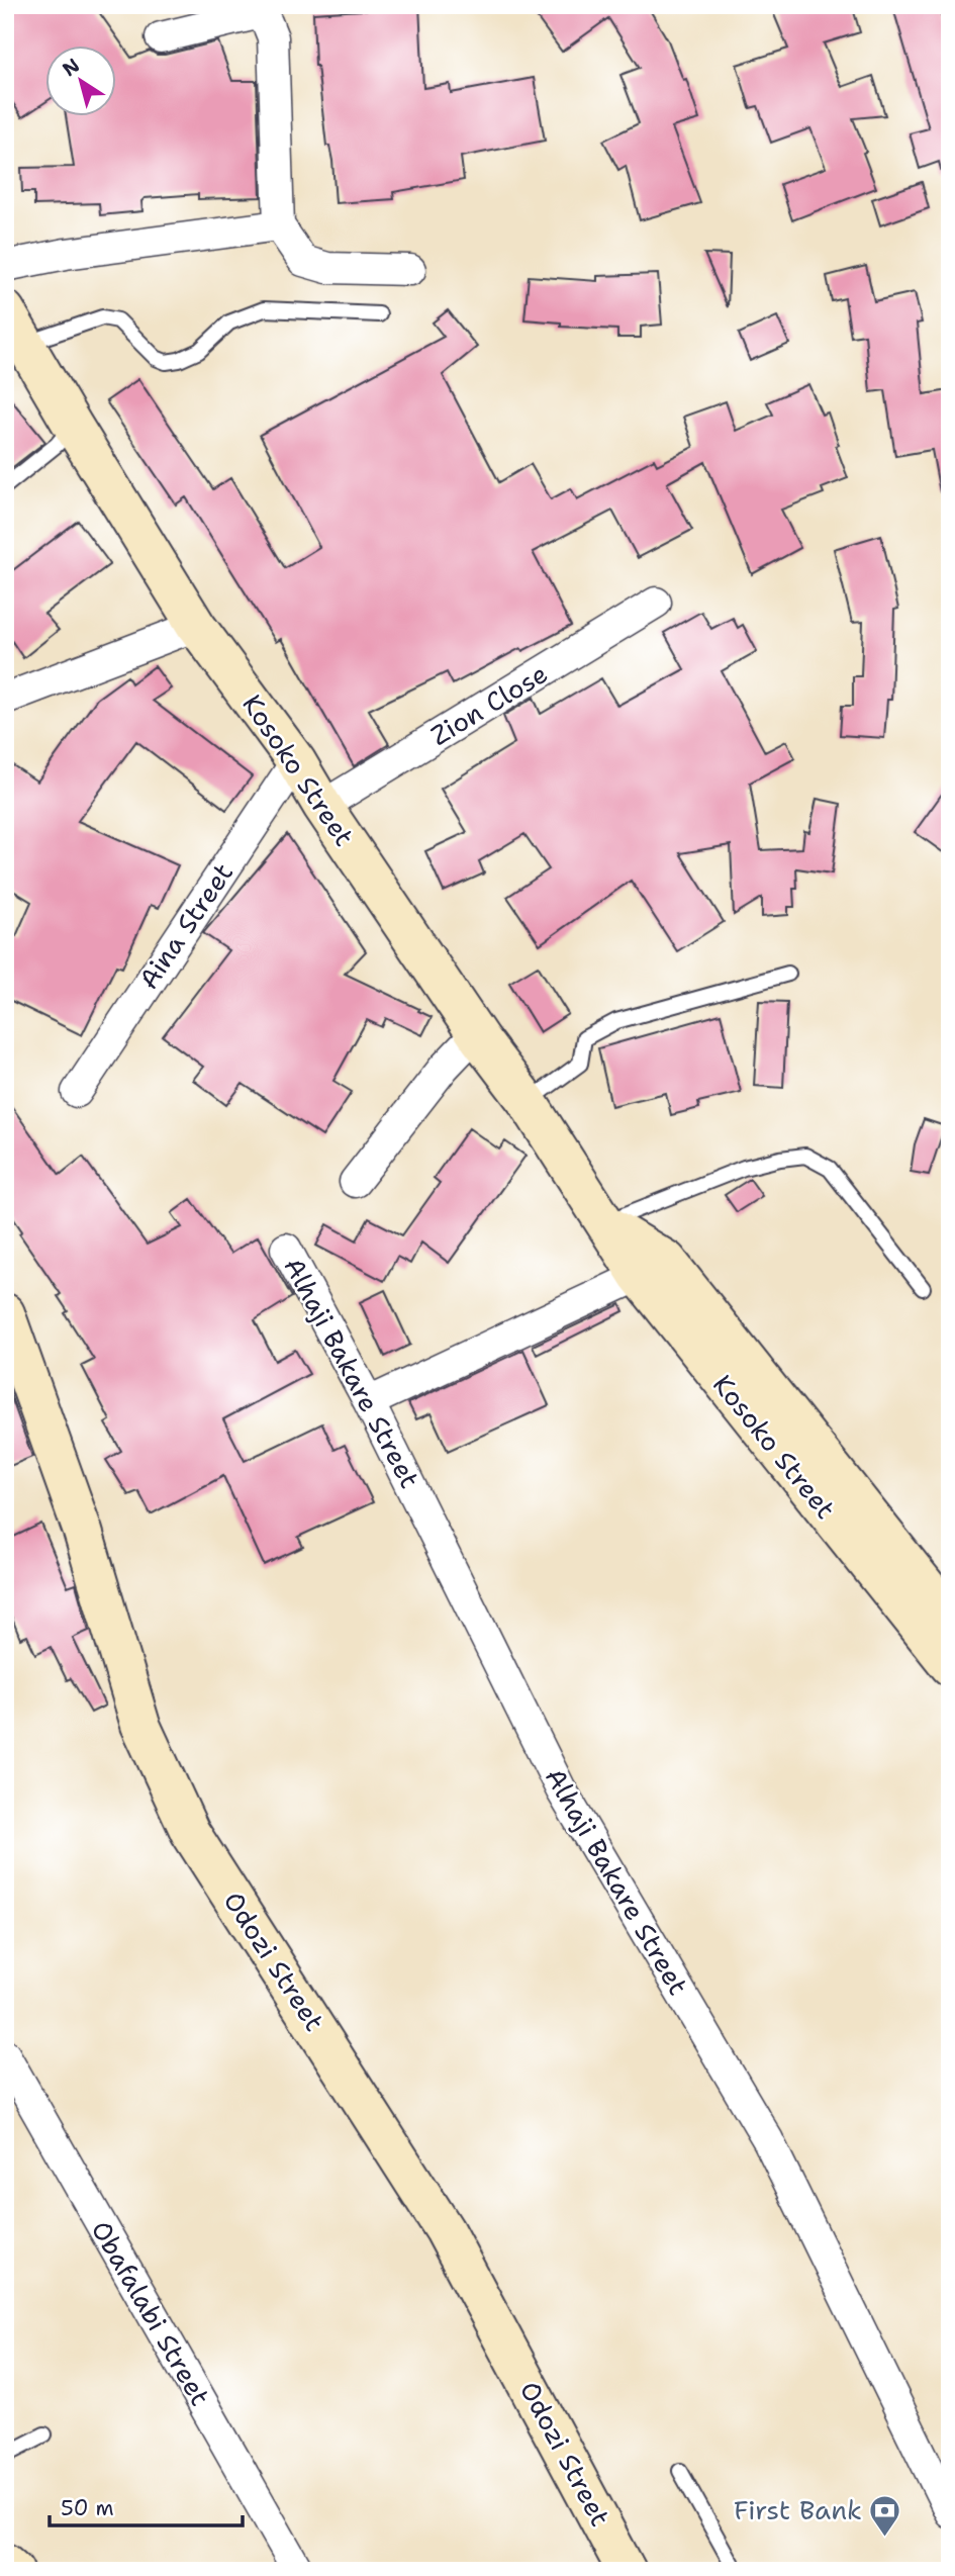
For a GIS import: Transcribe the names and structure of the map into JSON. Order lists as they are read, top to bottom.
{
  "streets": {
    "street": [
      "Zion Close",
      "Kosoko Street",
      "Aina Street",
      "Alhaji Bakare Street",
      "Odozi Street",
      "Obafalabi Street"
    ]
  },
  "crossings": [
    ["Zion Close", "Kosoko Street"],
    ["Kosoko Street", "Aina Street"]
  ],
  "places": {
    "bank": ["First Bank"]
  },
  "scale_bar": "50 m",
  "north": "top left"
}
